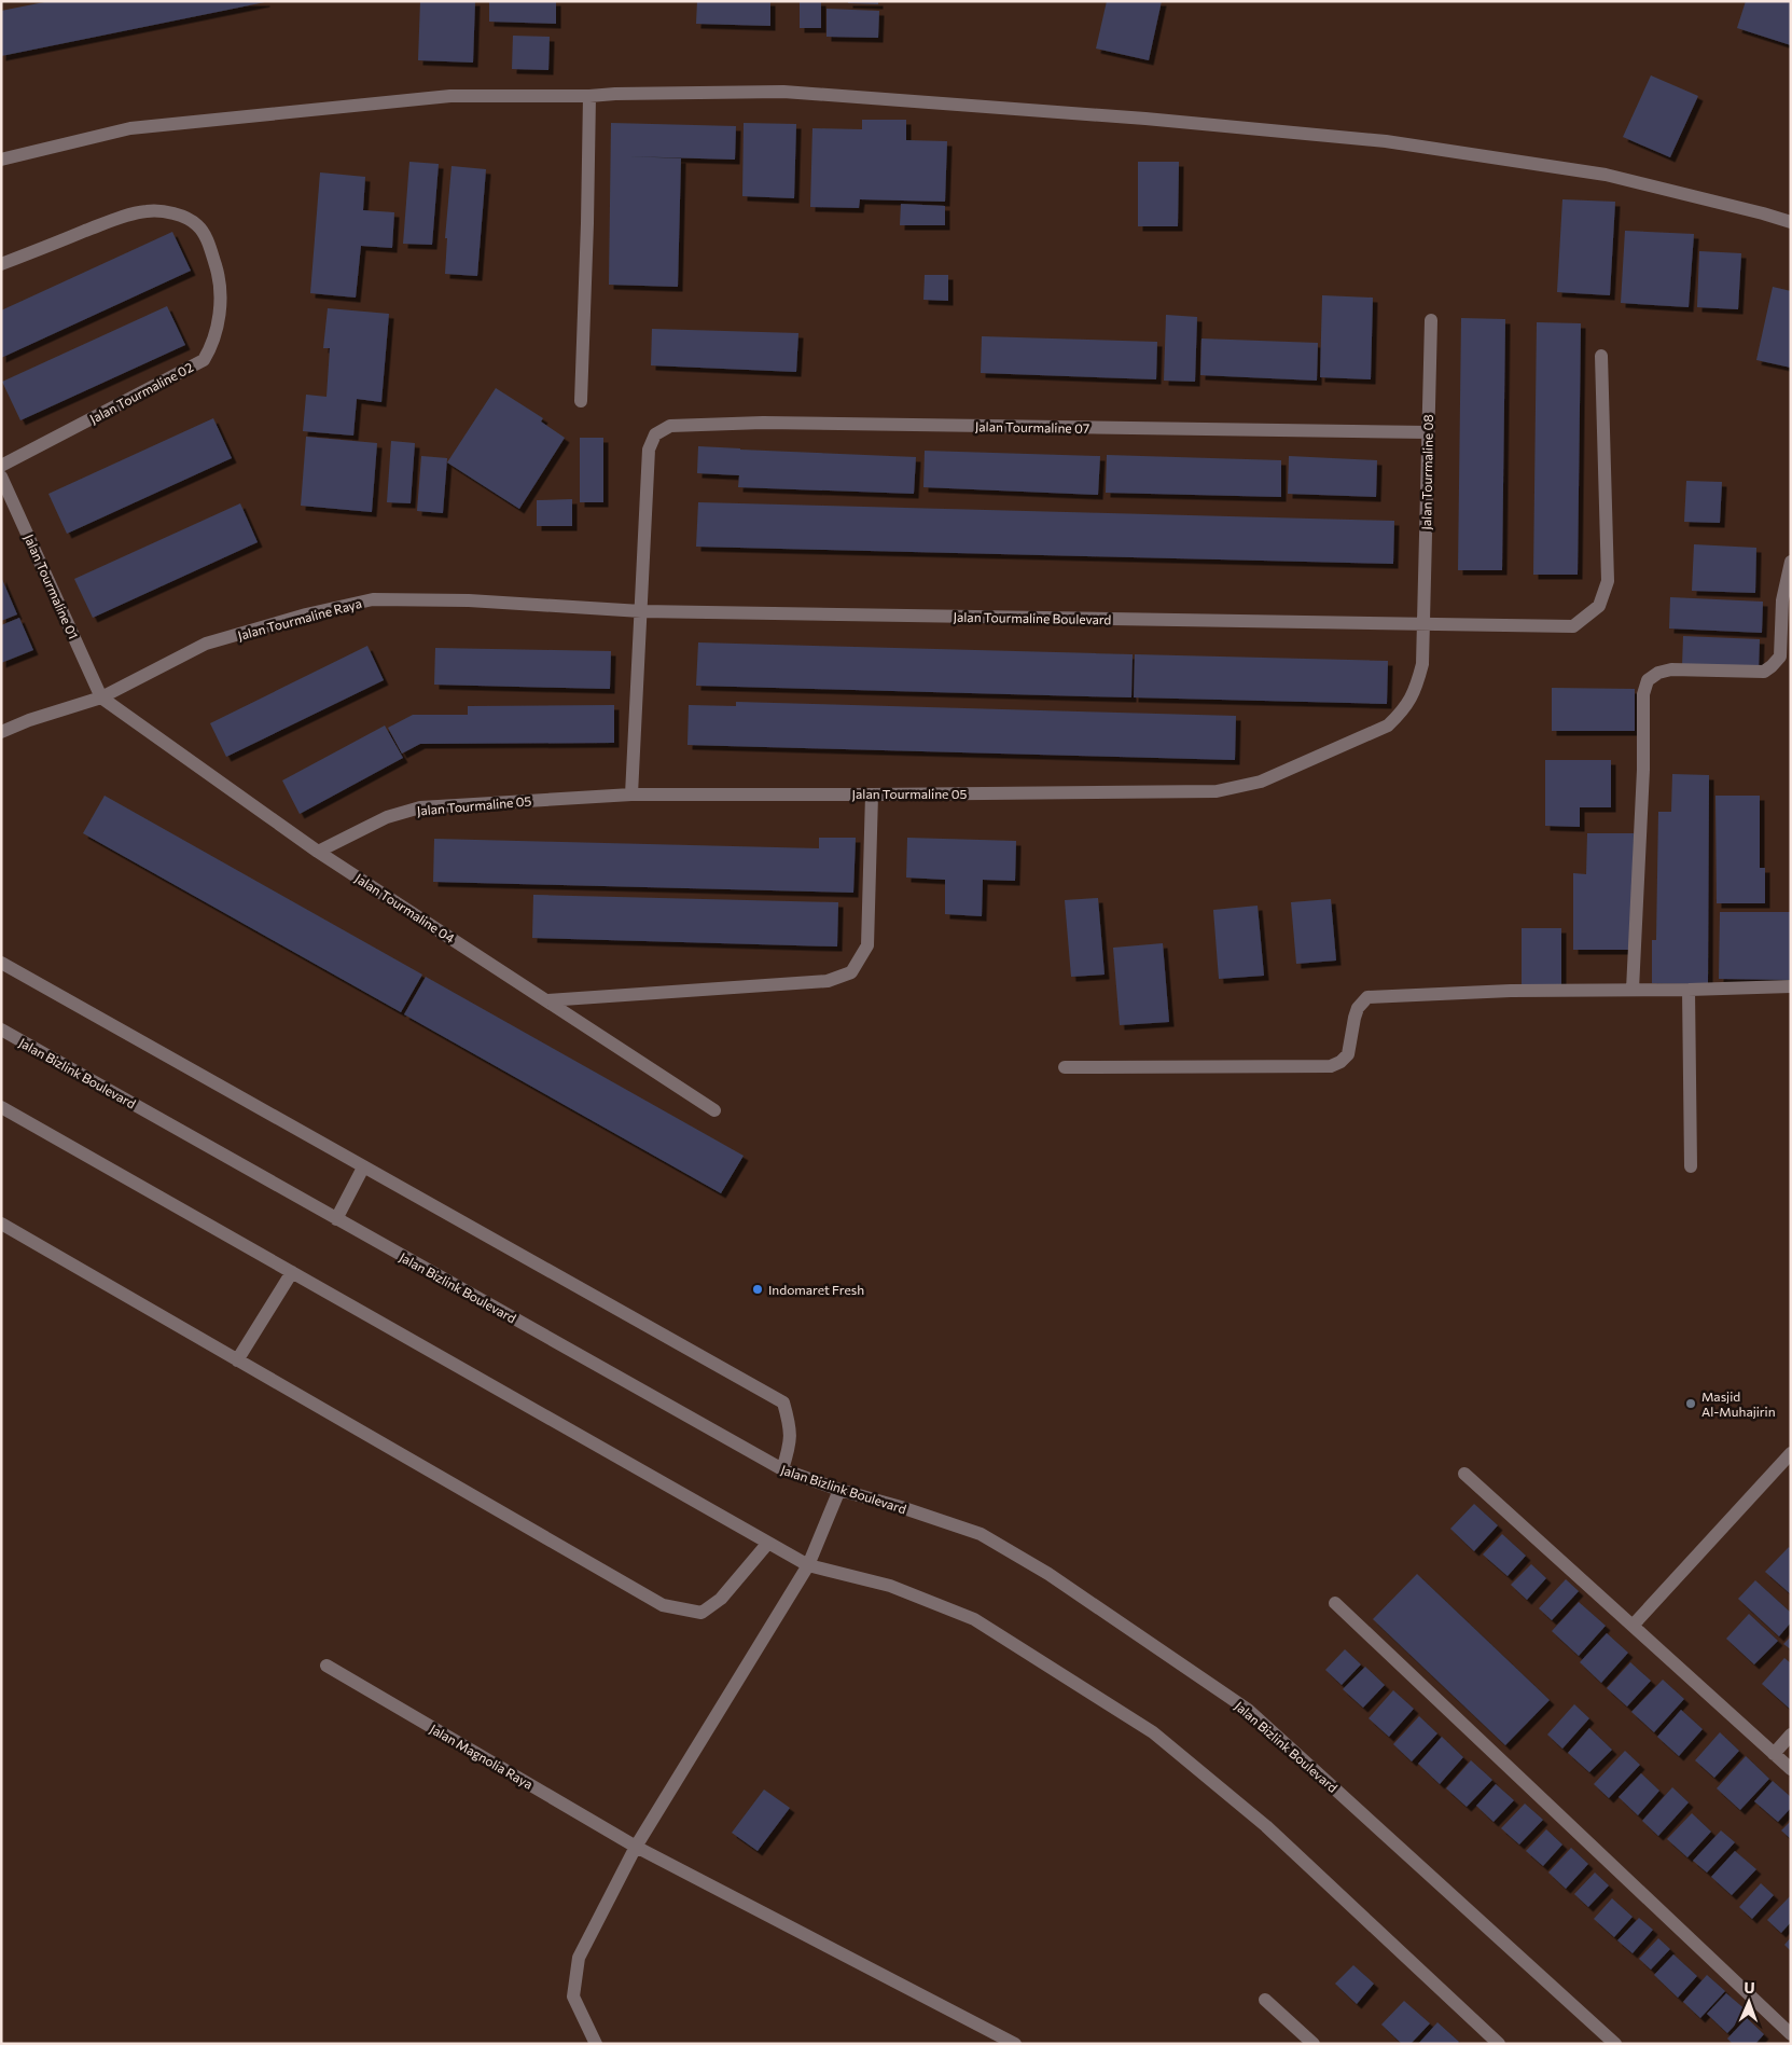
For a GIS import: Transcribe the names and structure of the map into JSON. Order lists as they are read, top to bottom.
{
  "streets": {
    "street": [
      "Jalan Tourmaline 02",
      "Jalan Tourmaline 07",
      "Jalan Tourmaline 08",
      "Jalan Tourmaline 01",
      "Jalan Tourmaline Boulevard",
      "Jalan Tourmaline Raya",
      "Jalan Tourmaline 05",
      "Jalan Tourmaline 04",
      "Jalan Bizlink Boulevard",
      "Jalan Magnolia Raya"
    ]
  },
  "crossings": [
    ["Jalan Tourmaline 07", "Jalan Tourmaline 08"],
    ["Jalan Tourmaline 07", "Jalan Tourmaline Boulevard"],
    ["Jalan Tourmaline 07", "Jalan Tourmaline Raya"],
    ["Jalan Tourmaline 08", "Jalan Tourmaline Boulevard"],
    ["Jalan Tourmaline 08", "Jalan Tourmaline 05"],
    ["Jalan Tourmaline 01", "Jalan Tourmaline Raya"],
    ["Jalan Tourmaline 01", "Jalan Tourmaline 04"],
    ["Jalan Tourmaline Boulevard", "Jalan Tourmaline Raya"],
    ["Jalan Tourmaline Boulevard", "Jalan Tourmaline 05"],
    ["Jalan Tourmaline Raya", "Jalan Tourmaline 04"],
    ["Jalan Tourmaline 05", "Jalan Tourmaline 04"]
  ],
  "places": ["Indomaret Fresh", "Masjid Al-Muhajirin"],
  "north": "top"
}
